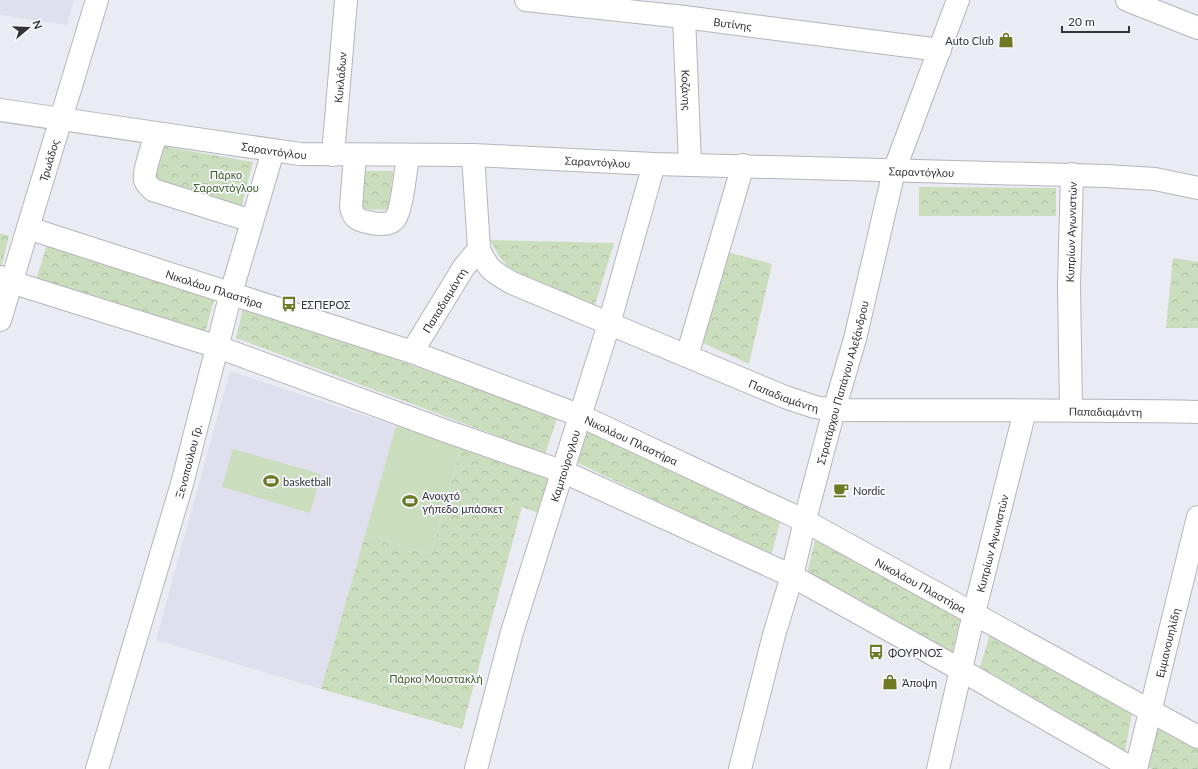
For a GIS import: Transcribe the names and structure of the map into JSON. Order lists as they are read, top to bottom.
{
  "streets": {
    "street": [
      "Βυτίνης",
      "Κυκλάδων",
      "Κοζάνης",
      "Σαραντόγλου",
      "Τρωάδος",
      "Κυπρίων Αγωνιστών",
      "Νικολάου Πλαστήρα",
      "Παπαδιαμάντη",
      "Στρατάρχου Παπάγου Αλεξάνδρου",
      "Ξενoπούλου Γρ.",
      "Καμπούρογλου",
      "Εμμανουηλίδη"
    ]
  },
  "crossings": [
    ["Βυτίνης", "Κοζάνης"],
    ["Βυτίνης", "Στρατάρχου Παπάγου Αλεξάνδρου"],
    ["Κυκλάδων", "Σαραντόγλου"],
    ["Κοζάνης", "Σαραντόγλου"],
    ["Σαραντόγλου", "Τρωάδος"],
    ["Σαραντόγλου", "Κυπρίων Αγωνιστών"],
    ["Σαραντόγλου", "Παπαδιαμάντη"],
    ["Σαραντόγλου", "Στρατάρχου Παπάγου Αλεξάνδρου"],
    ["Σαραντόγλου", "Ξενoπούλου Γρ."],
    ["Σαραντόγλου", "Καμπούρογλου"],
    ["Τρωάδος", "Νικολάου Πλαστήρα"],
    ["Κυπρίων Αγωνιστών", "Νικολάου Πλαστήρα"],
    ["Κυπρίων Αγωνιστών", "Παπαδιαμάντη"],
    ["Νικολάου Πλαστήρα", "Παπαδιαμάντη"],
    ["Νικολάου Πλαστήρα", "Στρατάρχου Παπάγου Αλεξάνδρου"],
    ["Νικολάου Πλαστήρα", "Ξενoπούλου Γρ."],
    ["Νικολάου Πλαστήρα", "Καμπούρογλου"],
    ["Νικολάου Πλαστήρα", "Εμμανουηλίδη"],
    ["Παπαδιαμάντη", "Στρατάρχου Παπάγου Αλεξάνδρου"],
    ["Παπαδιαμάντη", "Καμπούρογλου"]
  ],
  "parks": ["Πάρκο Σαραντόγλου", "Πάρκο Μουστακλή"],
  "places": {
    "shop": ["Auto Club", "Άποψη"],
    "bus stop": ["ΕΣΠΕΡΟΣ", "ΦΟΥΡΝΟΣ"],
    "sports": ["basketball", "Ανοιχτό γήπεδο μπάσκετ"],
    "cafe": ["Nordic"]
  },
  "scale_bar": "20 m",
  "north": "right"
}
